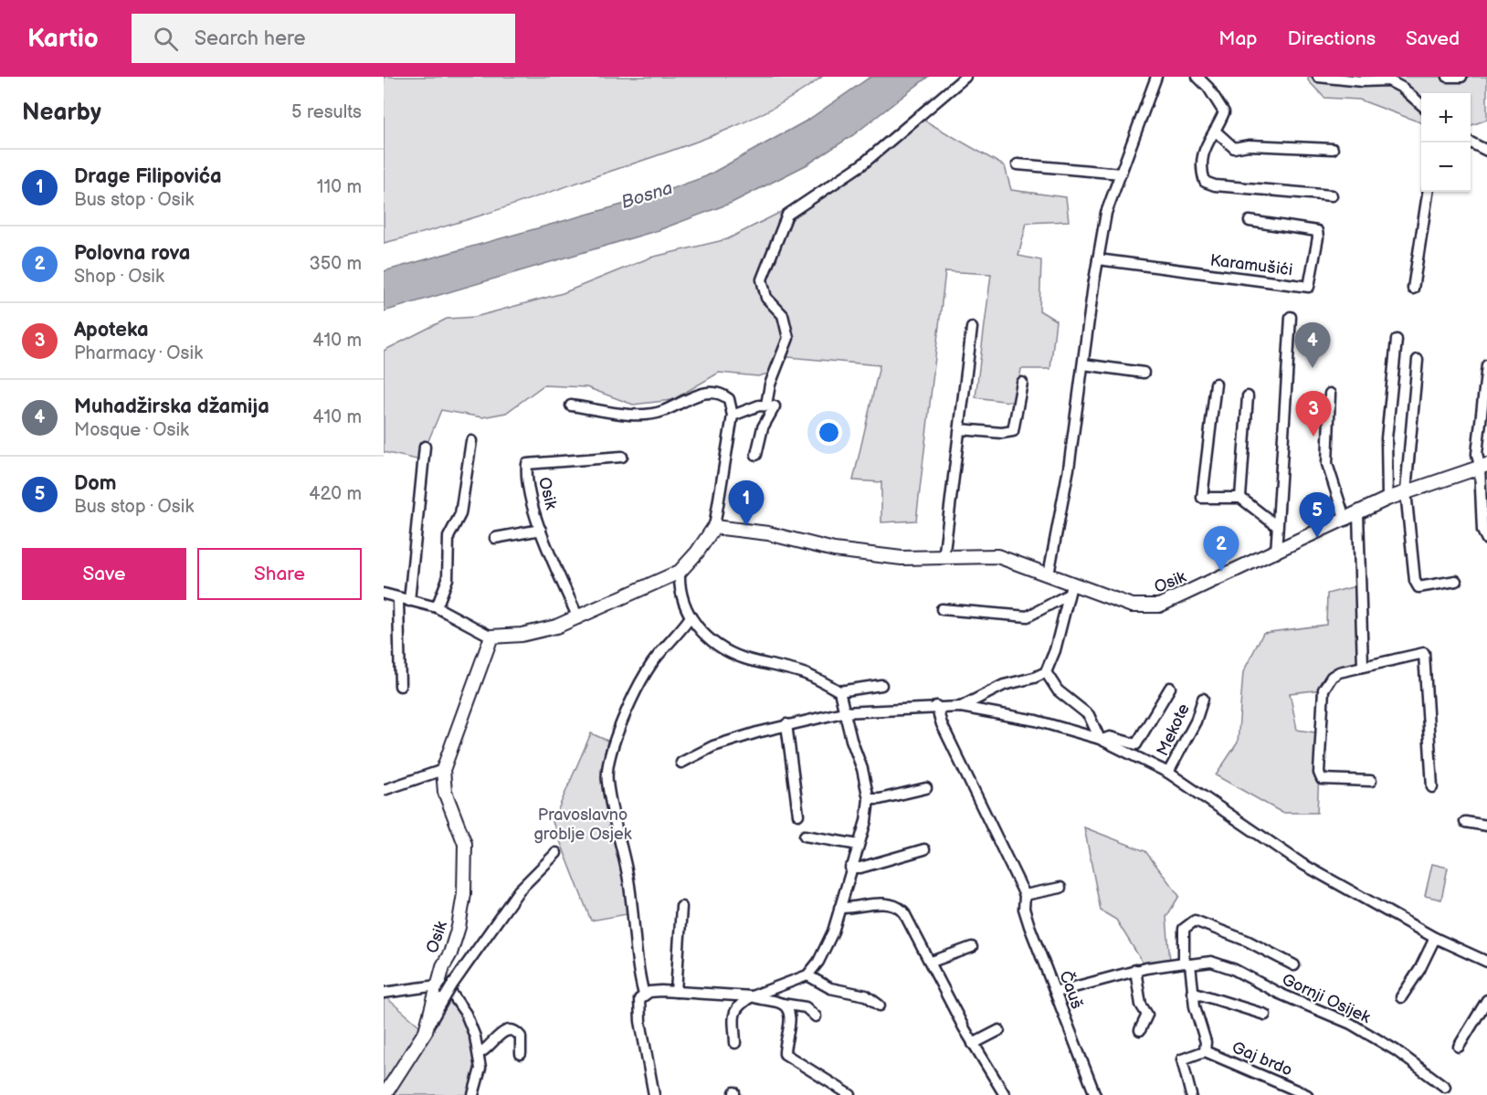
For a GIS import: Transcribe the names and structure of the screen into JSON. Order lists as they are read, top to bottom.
{
  "streets": {
    "main road": ["Osik"],
    "street": [
      "Karamušići",
      "Mekote",
      "Čauš",
      "Gornji Osijek",
      "Gaj brdo"
    ]
  },
  "crossings": [
    ["Čauš", "Gornji Osijek"],
    ["Gornji Osijek", "Gaj brdo"]
  ],
  "water": ["Bosna"],
  "parks": ["Pravoslavno groblje Osjek"],
  "page": {
    "header": "Kartio",
    "search": "Search here",
    "nav": ["Map", "Directions", "Saved"],
    "heading": ["Nearby", "5 results"],
    "map_buttons": ["+", "−"],
    "list": [
      {
        "mark": "1",
        "name": "Drage Filipovića",
        "note": "Bus stop · Osik",
        "value": "110 m"
      },
      {
        "mark": "2",
        "name": "Polovna rova",
        "note": "Shop · Osik",
        "value": "350 m"
      },
      {
        "mark": "3",
        "name": "Apoteka",
        "note": "Pharmacy · Osik",
        "value": "410 m"
      },
      {
        "mark": "4",
        "name": "Muhadžirska džamija",
        "note": "Mosque · Osik",
        "value": "410 m"
      },
      {
        "mark": "5",
        "name": "Dom",
        "note": "Bus stop · Osik",
        "value": "420 m"
      }
    ],
    "pins": [
      "4",
      "3",
      "1",
      "5",
      "2"
    ],
    "buttons": ["Save", "Share"]
  }
}
